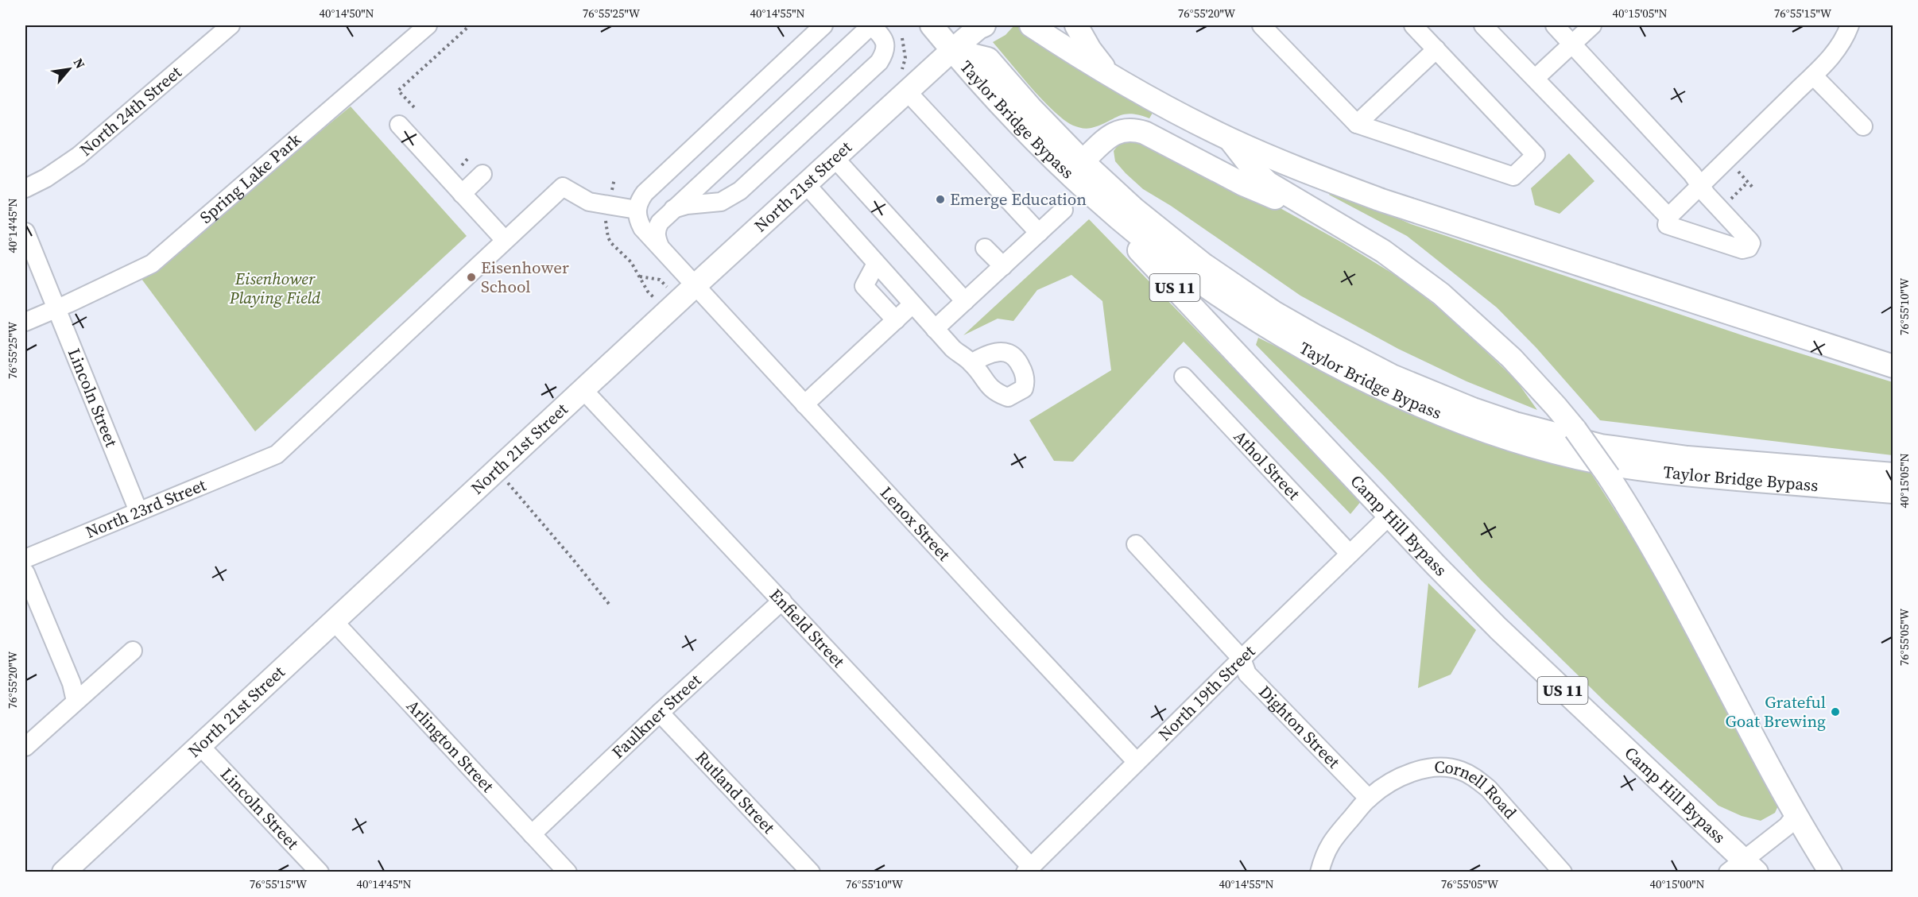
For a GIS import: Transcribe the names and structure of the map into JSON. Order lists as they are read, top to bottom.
{
  "streets": {
    "main road": [
      "Taylor Bridge Bypass",
      "North 21st Street",
      "US 11",
      "Camp Hill Bypass"
    ],
    "street": [
      "North 24th Street",
      "Spring Lake Park",
      "Lincoln Street",
      "Athol Street",
      "North 23rd Street",
      "Lenox Street",
      "Enfield Street",
      "North 19th Street",
      "Faulkner Street",
      "Dighton Street",
      "Arlington Street",
      "Rutland Street",
      "Cornell Road"
    ]
  },
  "crossings": [
    ["Taylor Bridge Bypass", "North 21st Street"],
    ["Taylor Bridge Bypass", "US 11"],
    ["Taylor Bridge Bypass", "Camp Hill Bypass"],
    ["Spring Lake Park", "Lincoln Street"],
    ["North 21st Street", "US 11"],
    ["North 21st Street", "Lincoln Street"],
    ["North 21st Street", "Lenox Street"],
    ["North 21st Street", "Enfield Street"],
    ["North 21st Street", "Arlington Street"],
    ["Lincoln Street", "North 23rd Street"],
    ["Athol Street", "North 19th Street"],
    ["Lenox Street", "North 19th Street"],
    ["Camp Hill Bypass", "North 19th Street"],
    ["Enfield Street", "North 19th Street"],
    ["Enfield Street", "Faulkner Street"],
    ["North 19th Street", "Dighton Street"],
    ["Faulkner Street", "Arlington Street"],
    ["Faulkner Street", "Rutland Street"],
    ["Dighton Street", "Cornell Road"]
  ],
  "parks": ["Eisenhower Playing Field"],
  "places": ["Emerge Education", "Eisenhower School", "Grateful Goat Brewing"],
  "north": "top right",
  "coordinates": [
    "40°14'50\"N",
    "76°55'25\"W",
    "40°14'55\"N",
    "76°55'20\"W",
    "40°15'05\"N",
    "76°55'15\"W",
    "40°14'45\"N",
    "76°55'10\"W",
    "76°55'05\"W",
    "40°15'00\"N"
  ]
}
